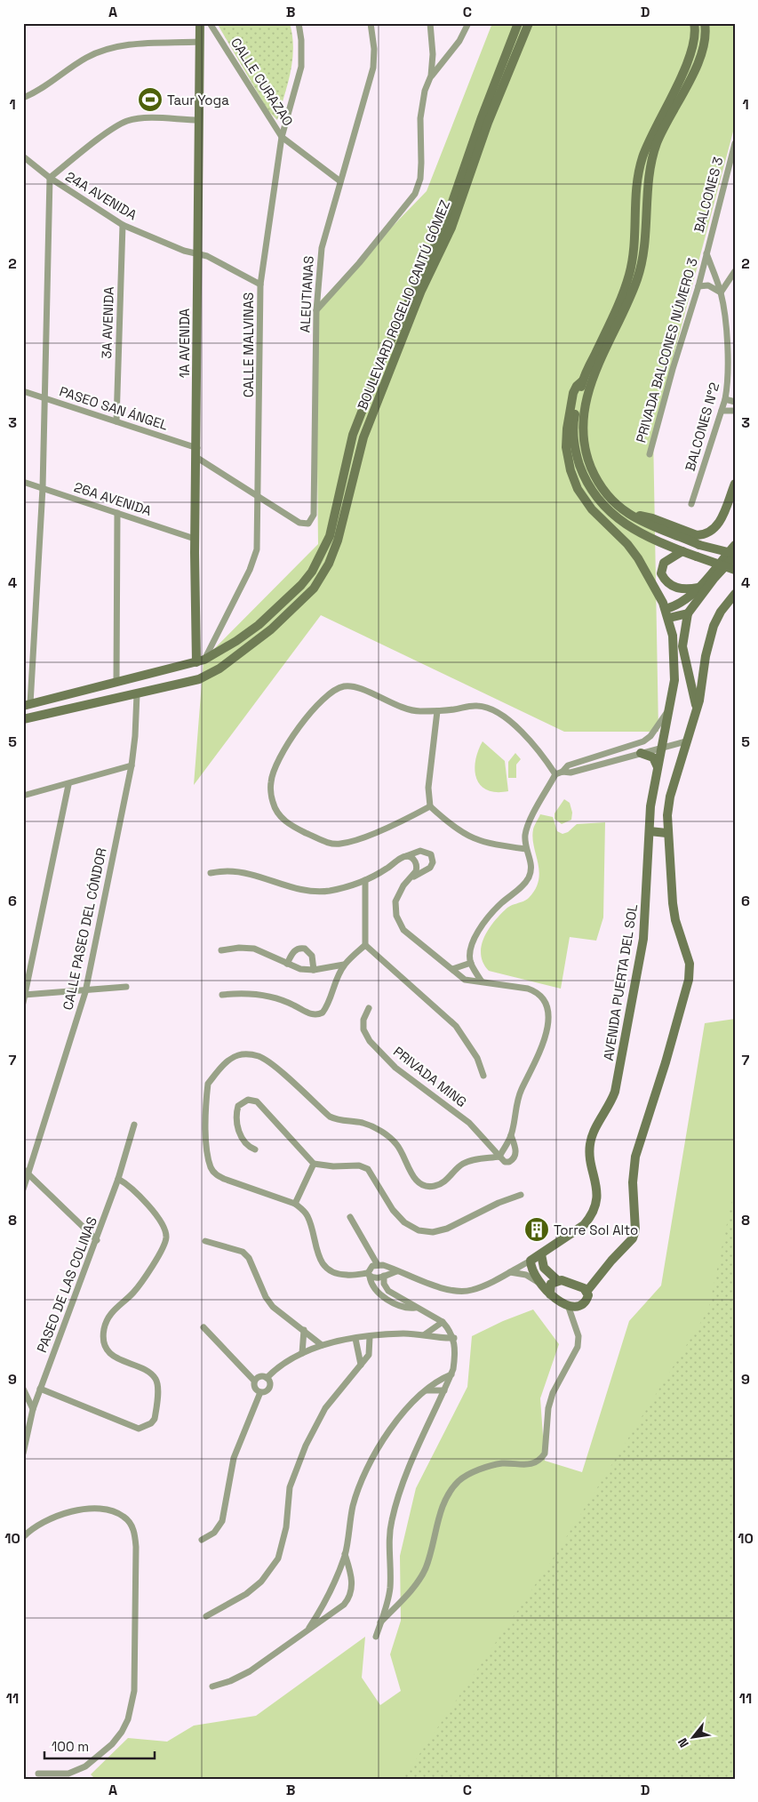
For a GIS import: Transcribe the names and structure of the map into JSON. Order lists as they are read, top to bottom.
{
  "streets": {
    "main road": ["BOULEVARD ROGELIO CANTÚ GÓMEZ", "1A AVENIDA", "AVENIDA PUERTA DEL SOL"],
    "street": [
      "CALLE CURAZAO",
      "BALCONES 3",
      "24A AVENIDA",
      "ALEUTIANAS",
      "3A AVENIDA",
      "CALLE MALVINAS",
      "PRIVADA BALCONES NÚMERO 3",
      "PASEO SAN ÁNGEL",
      "BALCONES N°2",
      "26A AVENIDA",
      "CALLE PASEO DEL CÓNDOR",
      "PRIVADA MING",
      "PASEO DE LAS COLINAS"
    ]
  },
  "crossings": [
    ["CALLE CURAZAO", "ALEUTIANAS"],
    ["CALLE CURAZAO", "CALLE MALVINAS"],
    ["BALCONES 3", "PRIVADA BALCONES NÚMERO 3"],
    ["BALCONES 3", "BALCONES N°2"],
    ["24A AVENIDA", "3A AVENIDA"],
    ["24A AVENIDA", "1A AVENIDA"],
    ["24A AVENIDA", "CALLE MALVINAS"],
    ["ALEUTIANAS", "CALLE MALVINAS"],
    ["BOULEVARD ROGELIO CANTÚ GÓMEZ", "1A AVENIDA"],
    ["BOULEVARD ROGELIO CANTÚ GÓMEZ", "CALLE MALVINAS"],
    ["BOULEVARD ROGELIO CANTÚ GÓMEZ", "CALLE PASEO DEL CÓNDOR"],
    ["3A AVENIDA", "PASEO SAN ÁNGEL"],
    ["1A AVENIDA", "CALLE MALVINAS"],
    ["1A AVENIDA", "PASEO SAN ÁNGEL"],
    ["1A AVENIDA", "26A AVENIDA"],
    ["PRIVADA BALCONES NÚMERO 3", "BALCONES N°2"]
  ],
  "places": {
    "sports": ["Taur Yoga"],
    "building": ["Torre Sol Alto"]
  },
  "scale_bar": "100 m",
  "north": "bottom left",
  "grid": {
    "columns": [
      "A",
      "B",
      "C",
      "D"
    ],
    "rows": [
      "1",
      "2",
      "3",
      "4",
      "5",
      "6",
      "7",
      "8",
      "9",
      "10",
      "11"
    ]
  }
}
